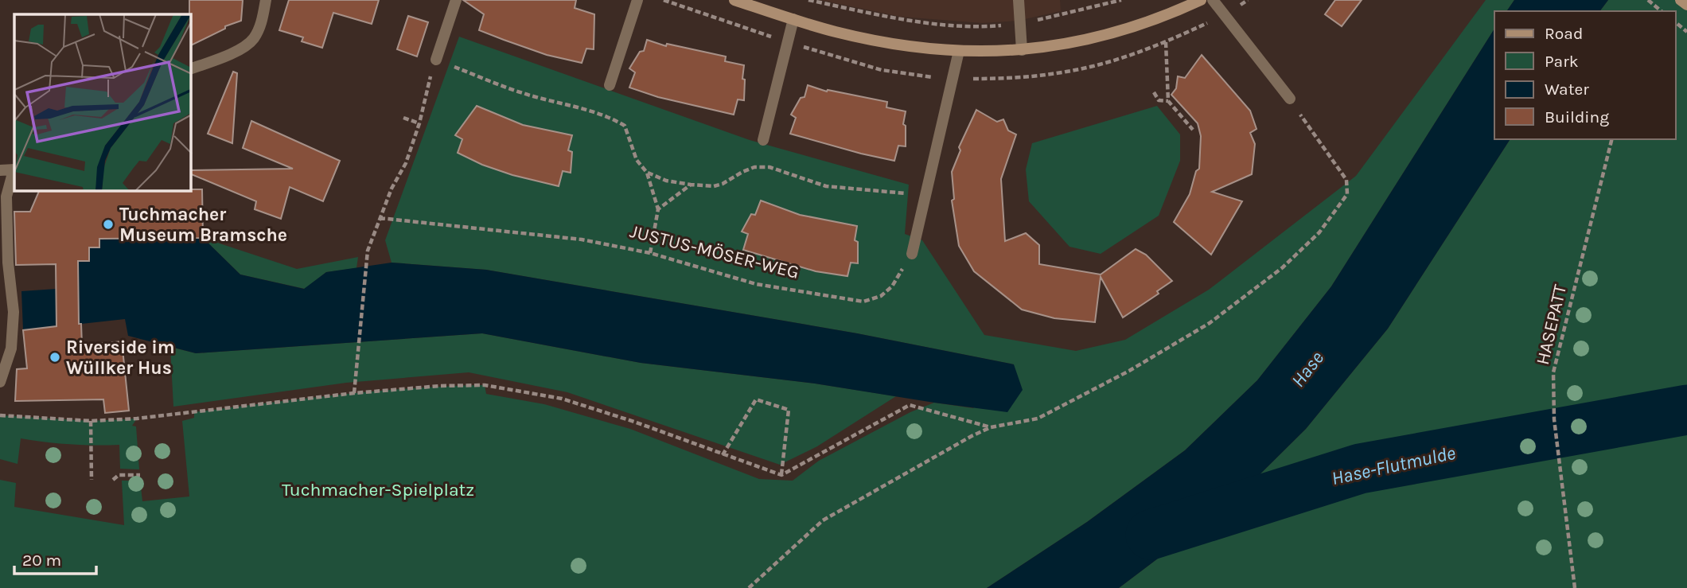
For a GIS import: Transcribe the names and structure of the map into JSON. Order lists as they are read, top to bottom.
{
  "streets": {
    "path": ["JUSTUS-MÖSER-WEG", "HASEPATT"]
  },
  "water": ["Hase", "Hase-Flutmulde"],
  "parks": ["Tuchmacher-Spielplatz"],
  "places": ["Tuchmacher Museum Bramsche", "Riverside im Wüllker Hus"],
  "legend": [
    "Road",
    "Park",
    "Water",
    "Building"
  ],
  "scale_bar": "20 m"
}
